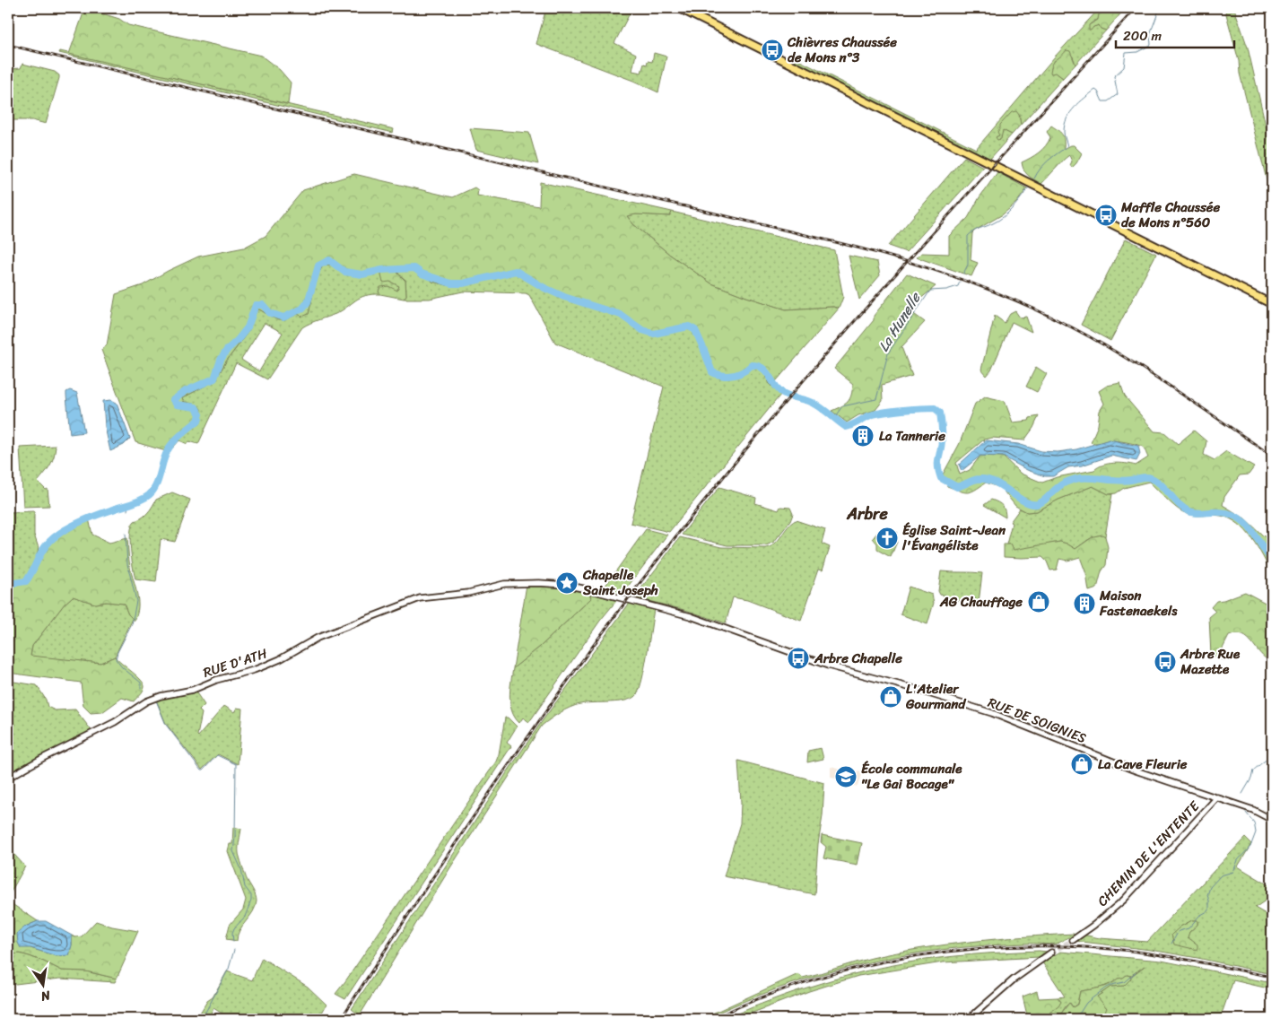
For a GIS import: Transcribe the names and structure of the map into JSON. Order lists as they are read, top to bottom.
{
  "streets": {
    "street": ["RUE D'ATH", "RUE DE SOIGNIES", "CHEMIN DE L'ENTENTE"]
  },
  "crossings": [
    ["RUE D'ATH", "RUE DE SOIGNIES"],
    ["RUE DE SOIGNIES", "CHEMIN DE L'ENTENTE"]
  ],
  "districts": ["Arbre"],
  "water": ["La Hunelle"],
  "places": {
    "bus stop": [
      "Chièvres Chaussée de Mons n°3",
      "Maffle Chaussée de Mons n°560",
      "Arbre Chapelle",
      "Arbre Rue Mazette"
    ],
    "building": ["La Tannerie", "Maison Fastenaekels"],
    "church": ["Église Saint-Jean l'Évangéliste"],
    "place": ["Chapelle Saint Joseph"],
    "shop": ["AG Chauffage", "L'Atelier Gourmand", "La Cave Fleurie"],
    "school or university": ["École communale \"Le Gai Bocage\""]
  },
  "scale_bar": "200 m",
  "north": "bottom"
}
